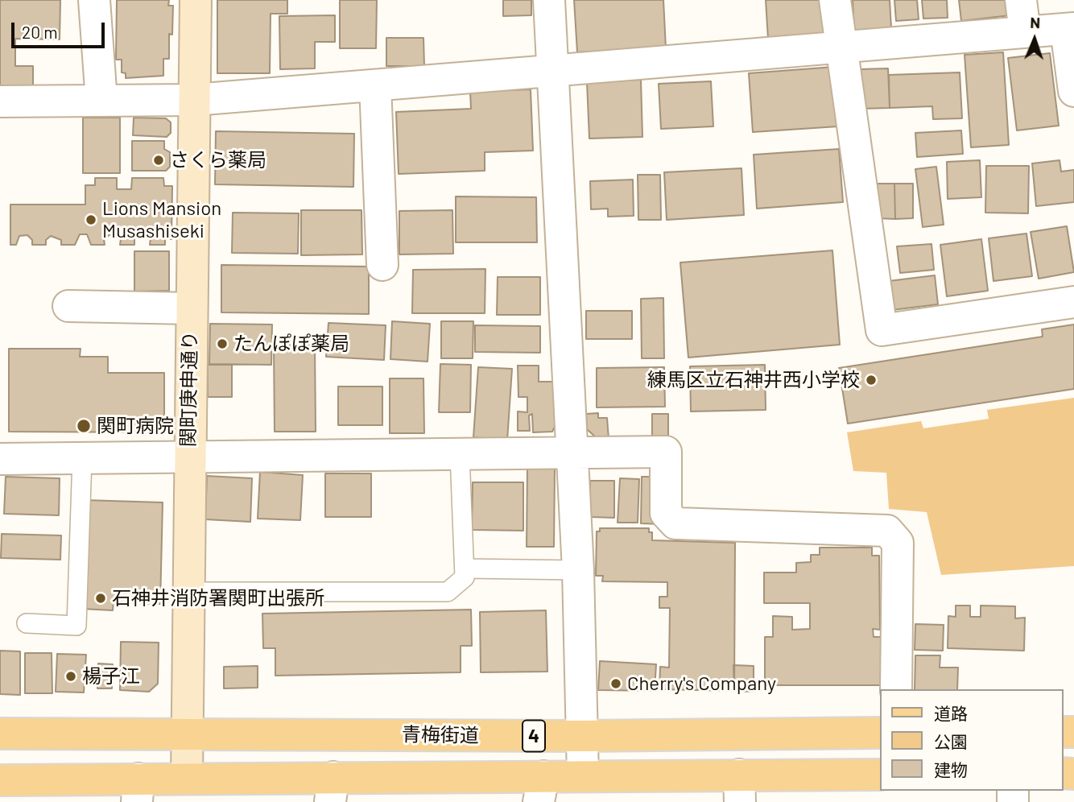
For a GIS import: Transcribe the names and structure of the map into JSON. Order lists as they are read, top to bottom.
{
  "streets": {
    "main road": ["青梅街道", "4"],
    "street": ["関町庚申通り"]
  },
  "crossings": [
    ["関町庚申通り", "青梅街道"]
  ],
  "places": [
    "さくら薬局",
    "Lions Mansion Musashiseki",
    "たんぽぽ薬局",
    "練馬区立石神井西小学校",
    "関町病院",
    "石神井消防署関町出張所",
    "楊子江",
    "Cherry's Company"
  ],
  "legend": ["道路", "公園", "建物"],
  "scale_bar": "20 m",
  "north": "top"
}
